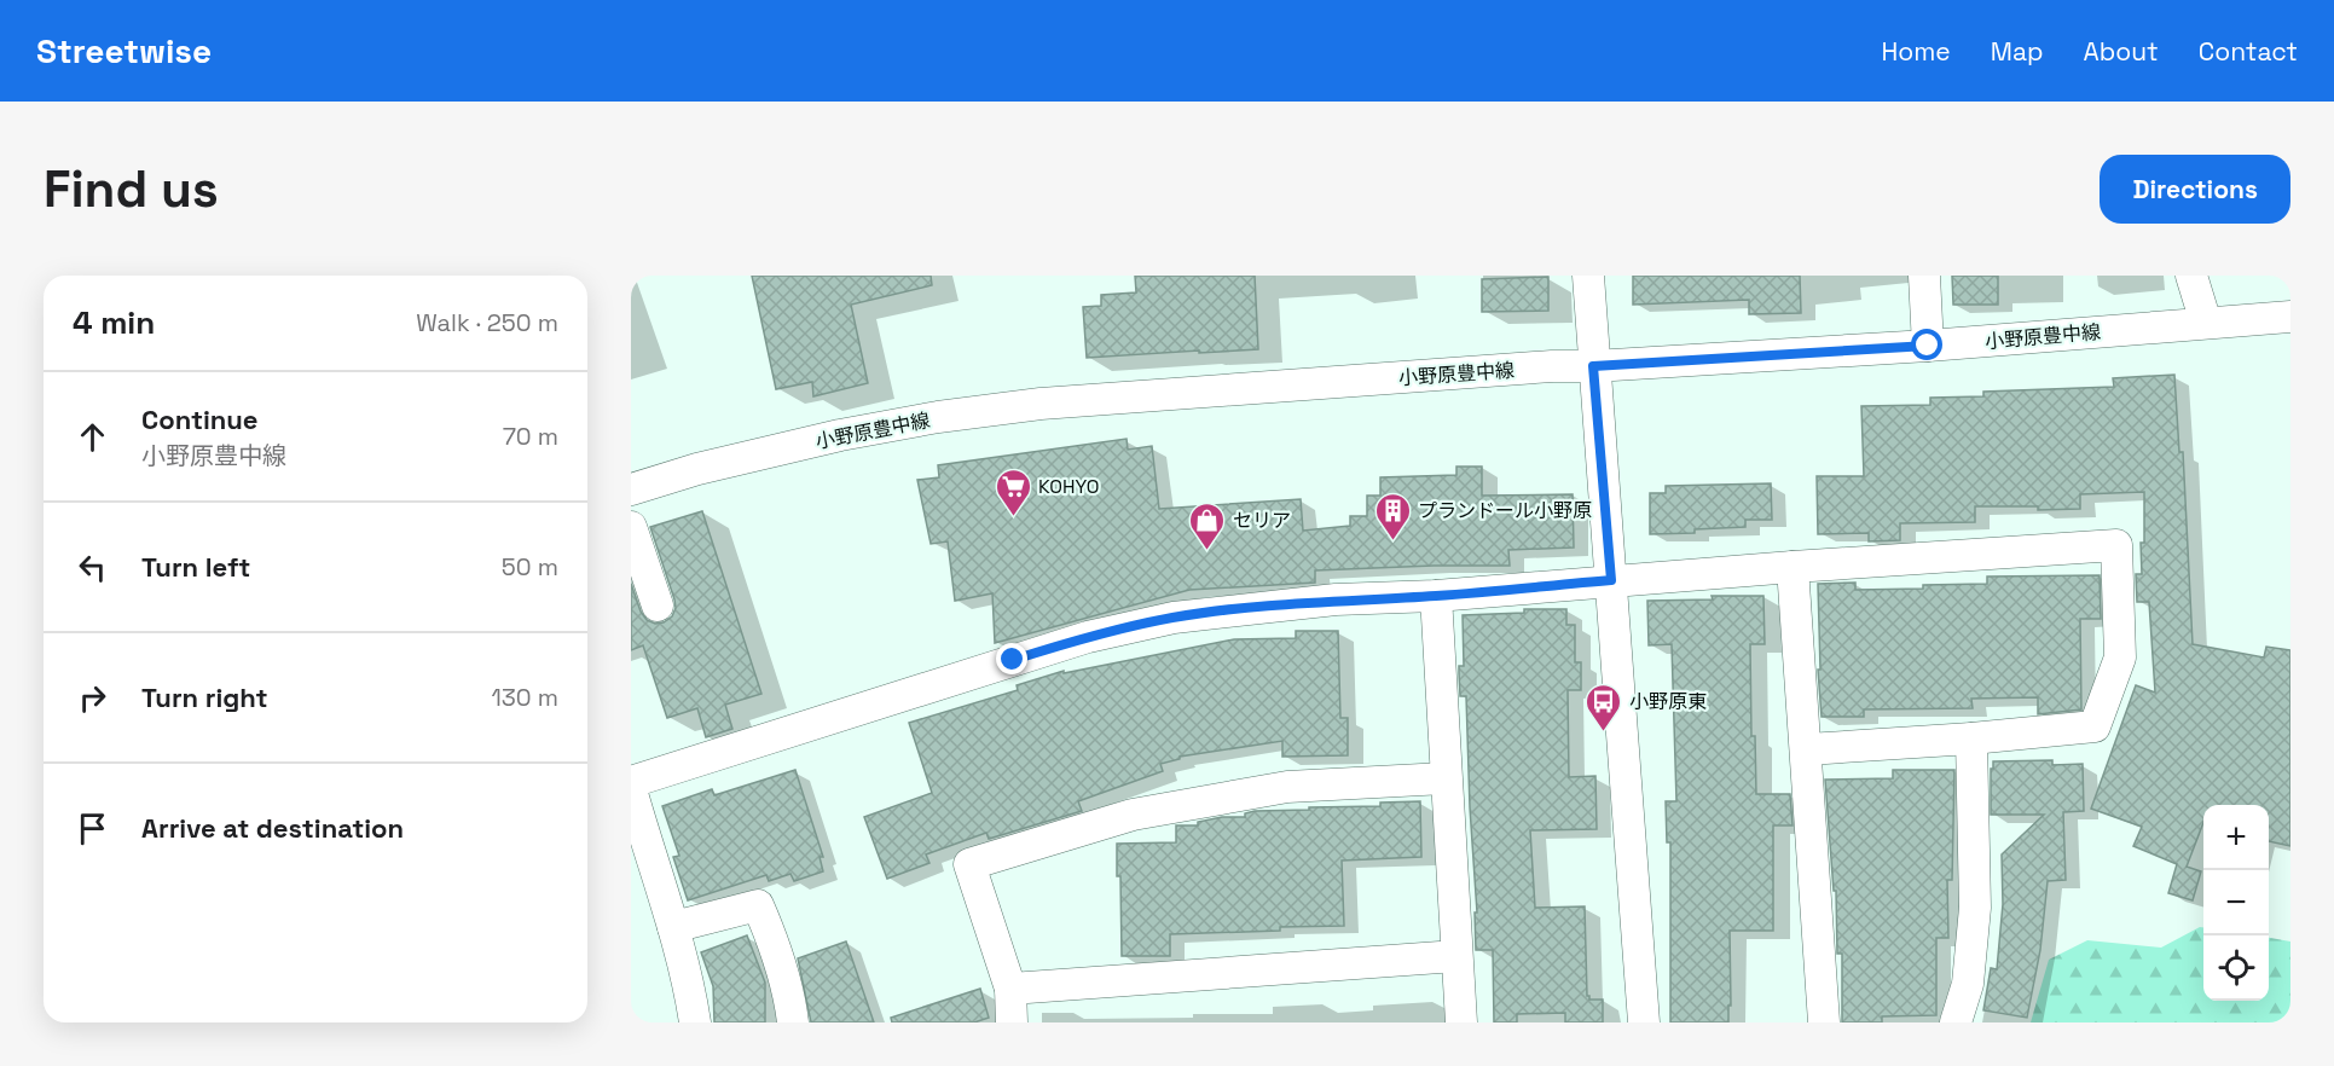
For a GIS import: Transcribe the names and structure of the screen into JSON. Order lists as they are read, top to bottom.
{
  "streets": {
    "street": ["小野原豊中線"]
  },
  "places": {
    "supermarket": ["KOHYO"],
    "building": ["プランドール小野原"],
    "shop": ["セリア"],
    "bus stop": ["小野原東"]
  },
  "page": {
    "header": "Streetwise",
    "nav": [
      "Home",
      "Map",
      "About",
      "Contact"
    ],
    "buttons": "Directions",
    "title": "Find us",
    "heading": ["4 min", "Walk · 250 m"],
    "list": [
      ["Continue", "小野原豊中線", "70 m"],
      ["Turn left", "50 m"],
      ["Turn right", "130 m"],
      "Arrive at destination"
    ],
    "map_buttons": ["+", "−"]
  }
}
